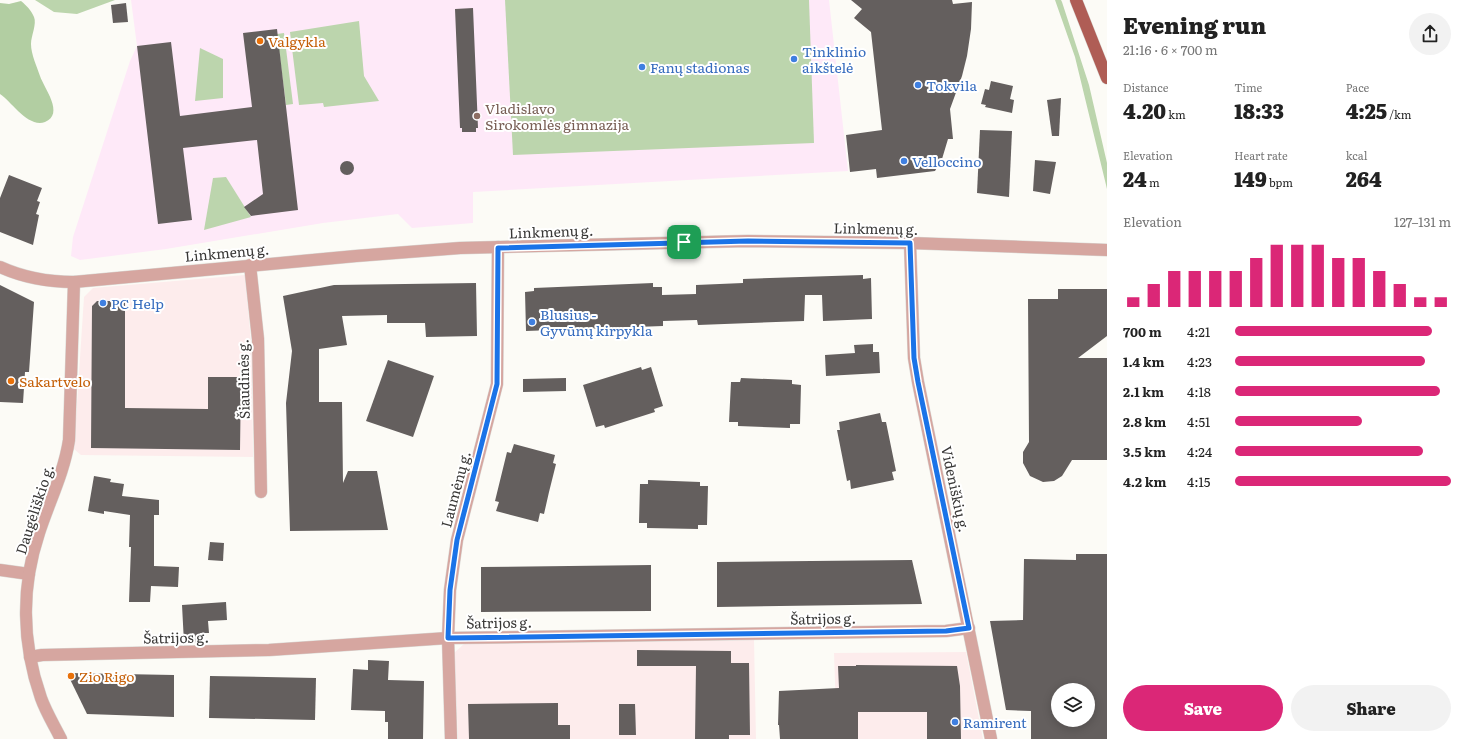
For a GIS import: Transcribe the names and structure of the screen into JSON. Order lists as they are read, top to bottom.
{
  "streets": {
    "street": [
      "Linkmenų g.",
      "Šiaudinės g.",
      "Laumėnų g.",
      "Videniškių g.",
      "Daugėliškio g.",
      "Šatrijos g."
    ]
  },
  "crossings": [
    ["Linkmenų g.", "Šiaudinės g."],
    ["Linkmenų g.", "Laumėnų g."],
    ["Linkmenų g.", "Videniškių g."],
    ["Linkmenų g.", "Daugėliškio g."],
    ["Laumėnų g.", "Šatrijos g."],
    ["Videniškių g.", "Šatrijos g."],
    ["Daugėliškio g.", "Šatrijos g."]
  ],
  "places": [
    "Valgykla",
    "Tinklinio aikštelė",
    "Fanų stadionas",
    "Tokvila",
    "Vladislavo Sirokomlės gimnazija",
    "Velloccino",
    "PC Help",
    "Blusius - Gyvūnų kirpykla",
    "Sakartvelo",
    "Zio Rigo",
    "Ramirent"
  ],
  "page": {
    "heading": ["Evening run", "21:16 · 6 × 700 m"],
    "stats": [
      ["Distance", "4.20 km"],
      ["Time", "18:33"],
      ["Pace", "4:25 /km"],
      ["Elevation", "24 m"],
      ["Heart rate", "149 bpm"],
      ["kcal", "264"]
    ],
    "chart": ["Elevation", "127–131 m"],
    "list": [
      {
        "name": "700 m",
        "note": "4:21"
      },
      {
        "name": "1.4 km",
        "note": "4:23"
      },
      {
        "name": "2.1 km",
        "note": "4:18"
      },
      {
        "name": "2.8 km",
        "note": "4:51"
      },
      {
        "name": "3.5 km",
        "note": "4:24"
      },
      {
        "name": "4.2 km",
        "note": "4:15"
      }
    ],
    "buttons": ["Save", "Share"]
  }
}
